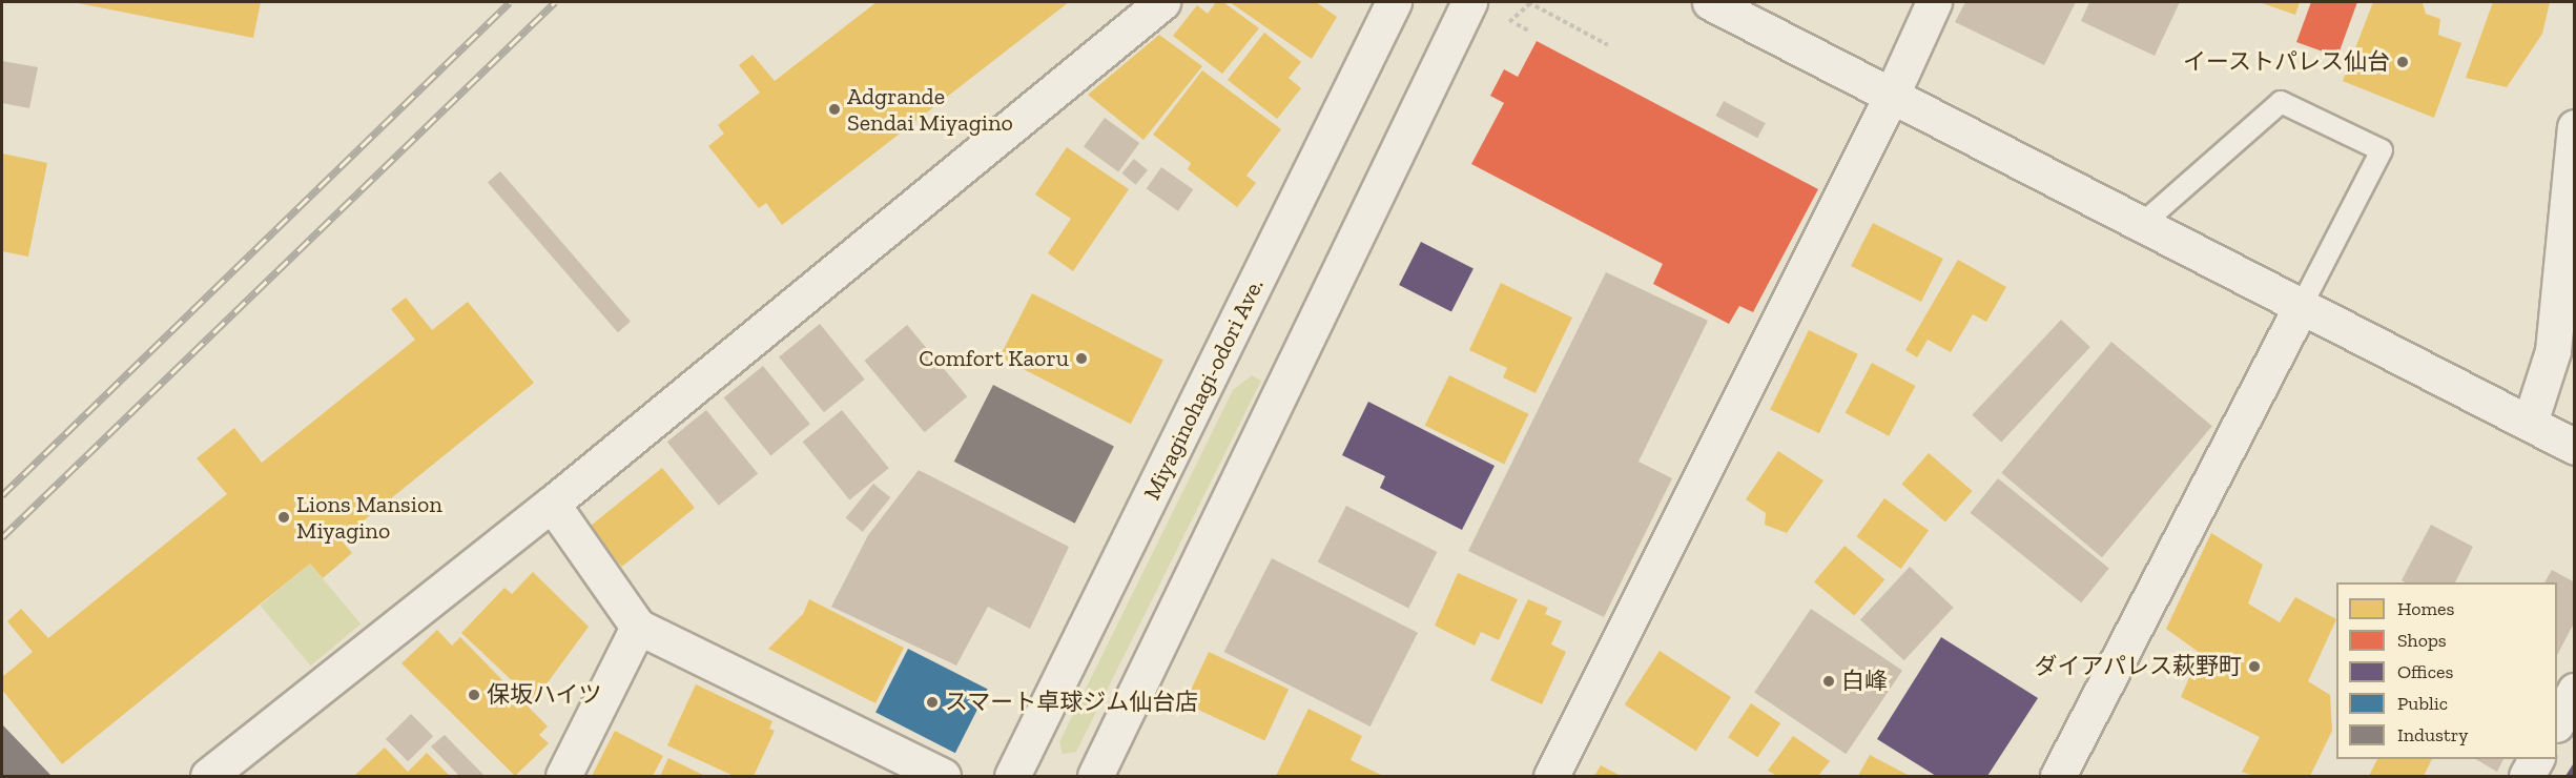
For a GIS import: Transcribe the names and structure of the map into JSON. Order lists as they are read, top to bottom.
{
  "streets": {
    "street": ["Miyaginohagi-odori Ave."]
  },
  "places": [
    "イーストパレス仙台",
    "Adgrande Sendai Miyagino",
    "Comfort Kaoru",
    "Lions Mansion Miyagino",
    "ダイアパレス萩野町",
    "白峰",
    "保坂ハイツ",
    "スマート卓球ジム仙台店"
  ],
  "legend": [
    "Homes",
    "Shops",
    "Offices",
    "Public",
    "Industry"
  ]
}
